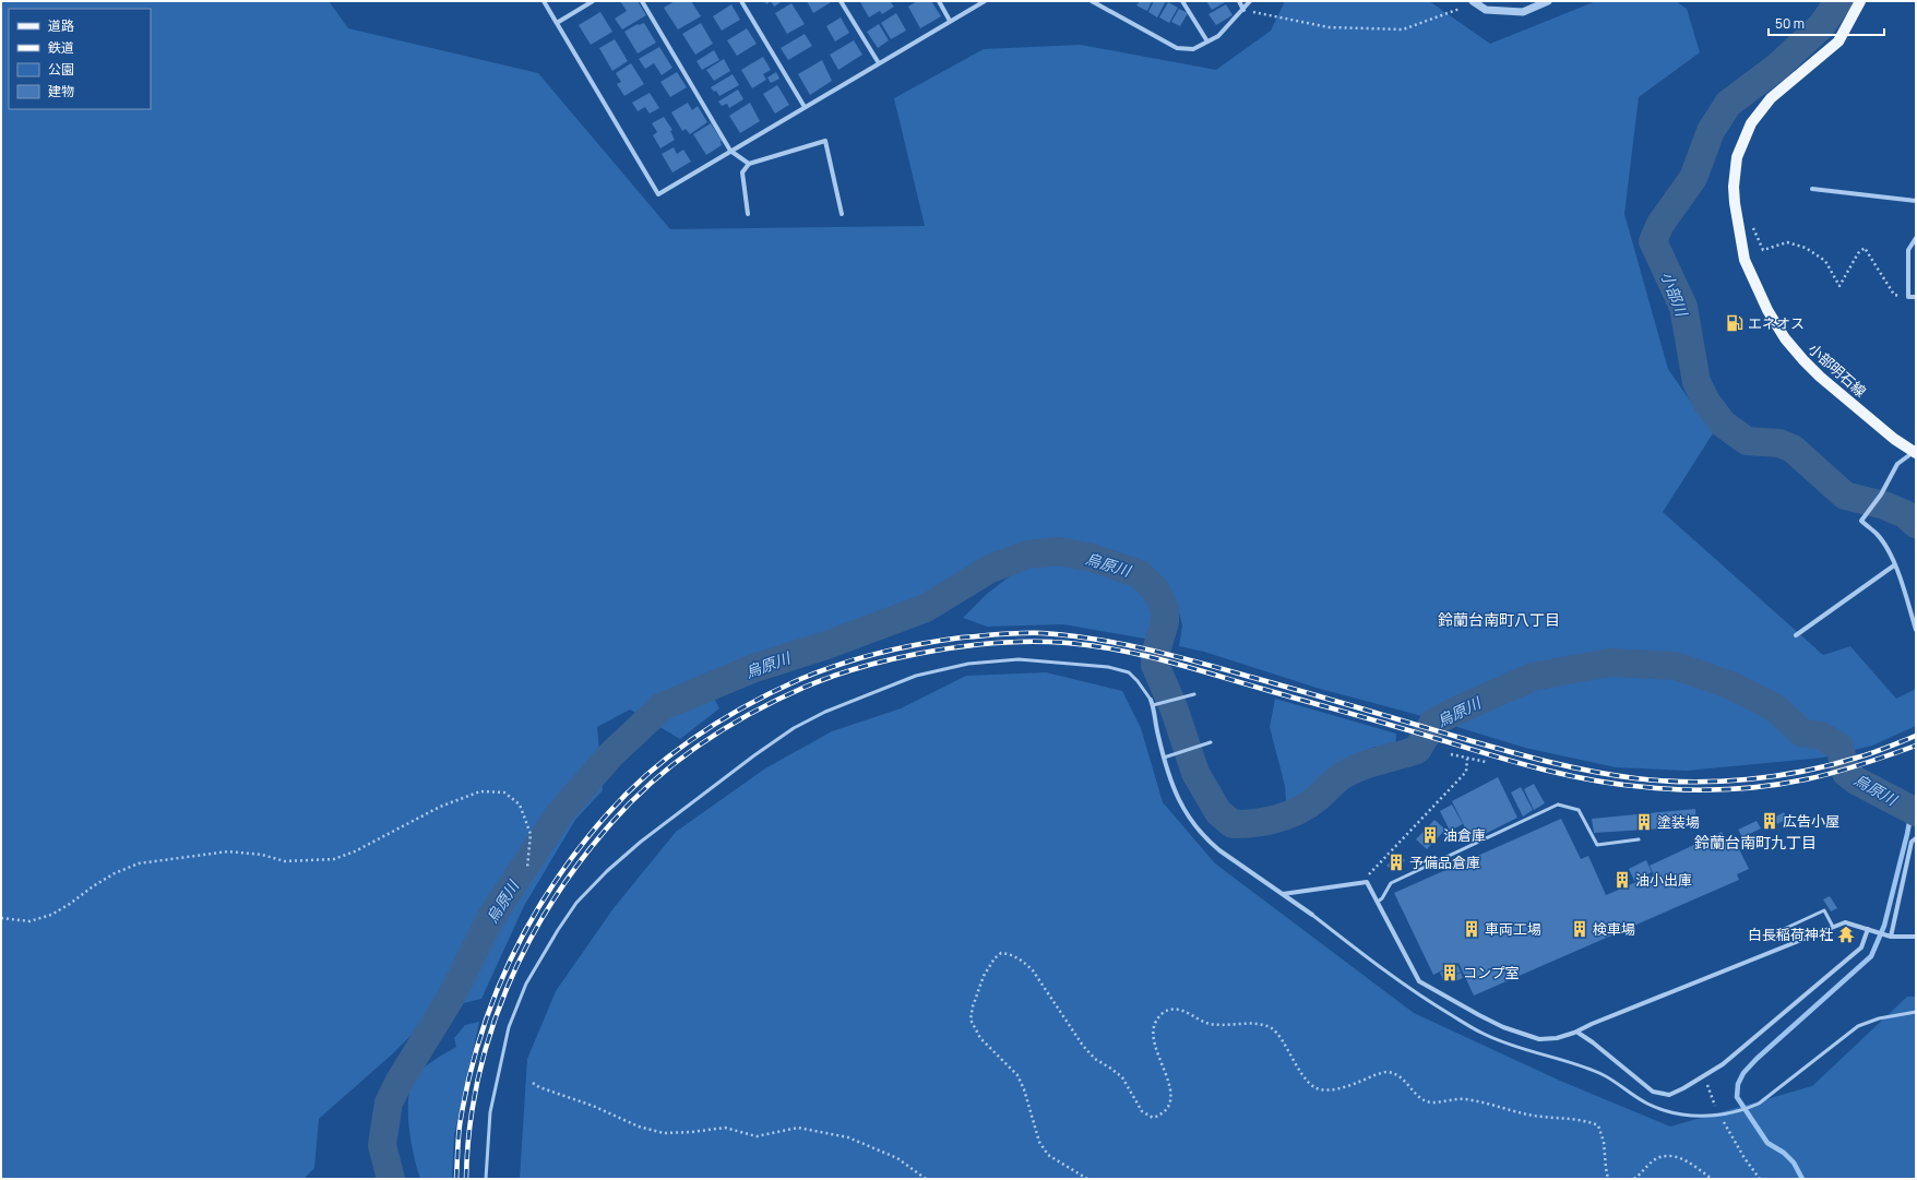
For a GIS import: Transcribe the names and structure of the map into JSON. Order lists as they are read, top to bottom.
{
  "streets": {
    "main road": ["小部明石線"]
  },
  "districts": ["鈴蘭台南町八丁目", "鈴蘭台南町九丁目"],
  "water": ["小部川", "烏原川"],
  "places": {
    "fuel station": ["エネオス"],
    "building": [
      "広告小屋",
      "塗装場",
      "油倉庫",
      "予備品倉庫",
      "油小出庫",
      "車両工場",
      "検車場",
      "コンプ室"
    ],
    "temple": ["白長稲荷神社"]
  },
  "legend": [
    "道路",
    "鉄道",
    "公園",
    "建物"
  ],
  "scale_bar": "50 m"
}
